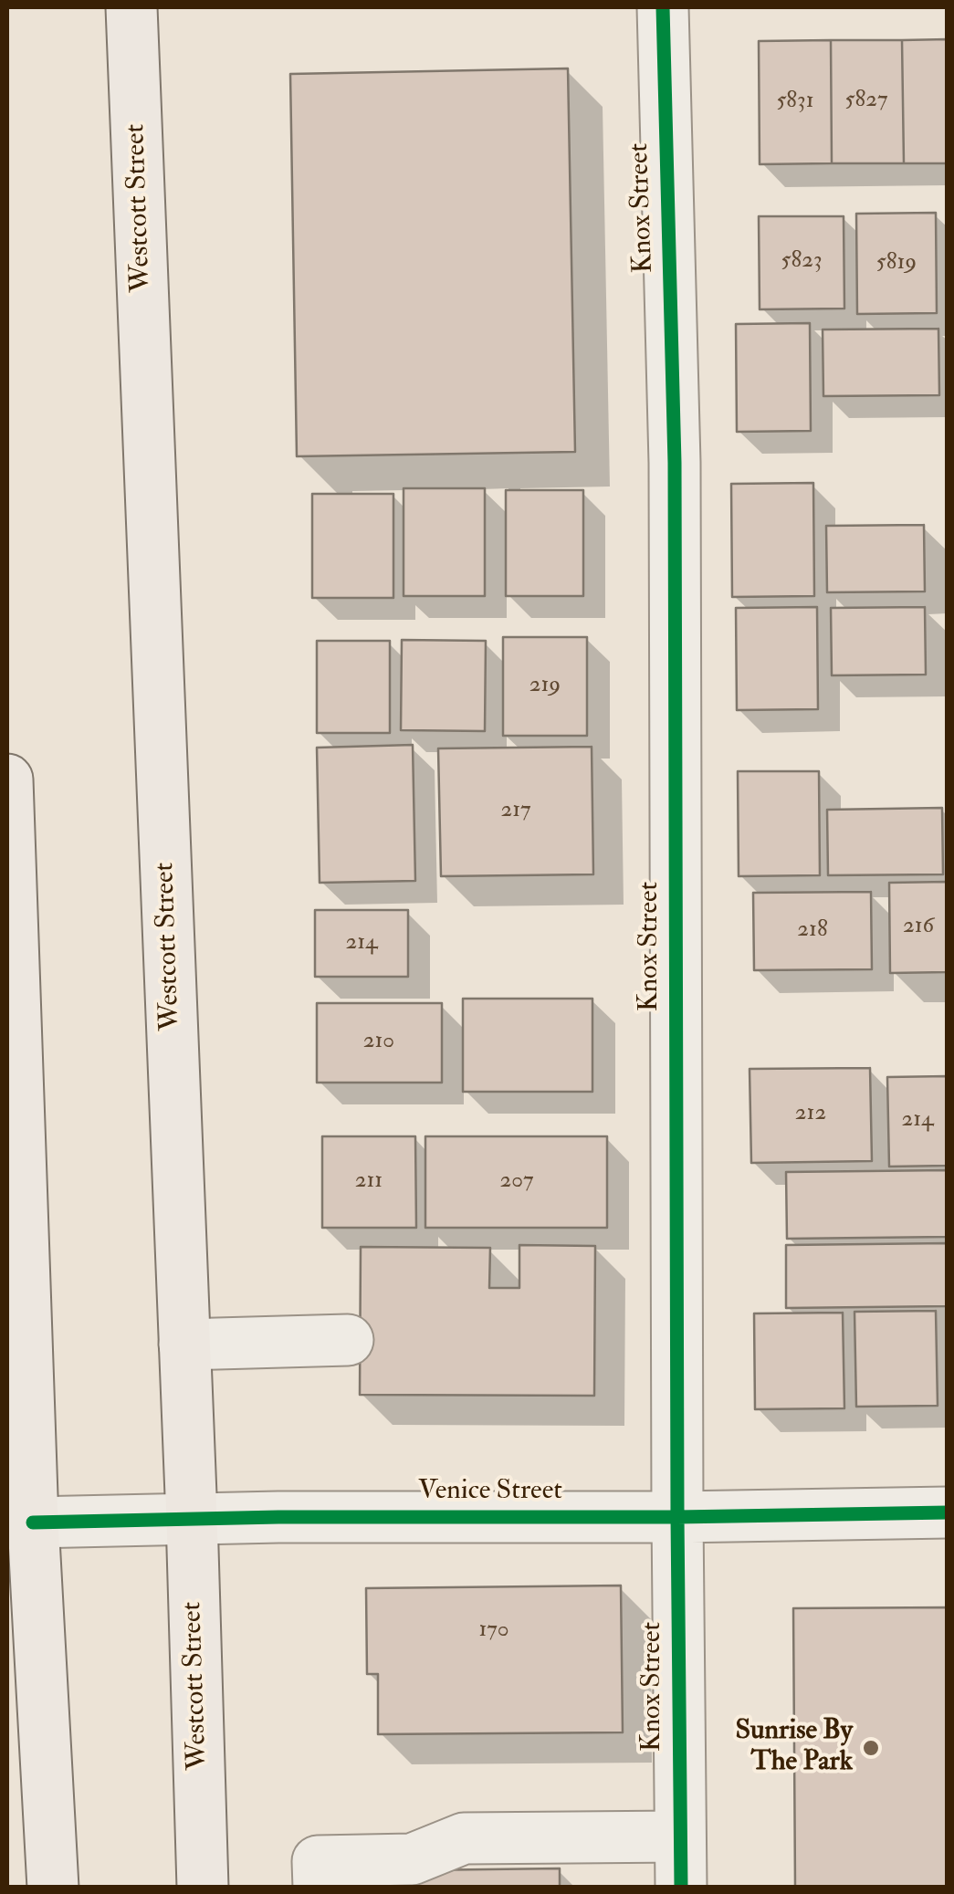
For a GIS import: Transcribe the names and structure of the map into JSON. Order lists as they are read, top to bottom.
{
  "streets": {
    "main road": ["Westcott Street"],
    "street": ["Knox Street", "Venice Street"]
  },
  "crossings": [
    ["Westcott Street", "Venice Street"],
    ["Knox Street", "Venice Street"]
  ],
  "places": ["Sunrise By The Park"],
  "house_numbers": [
    "5827",
    "5831",
    "5823",
    "5819",
    "219",
    "217",
    "216",
    "218",
    "214",
    "210",
    "212",
    "214",
    "211",
    "207",
    "170"
  ]
}
